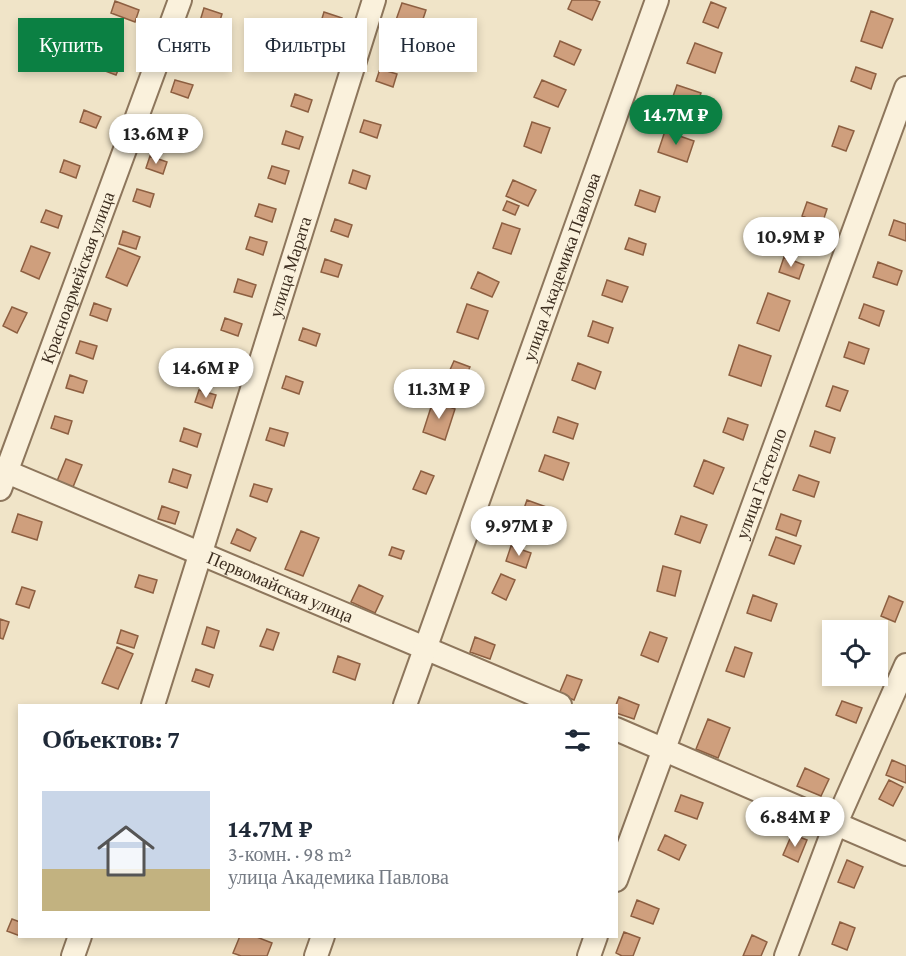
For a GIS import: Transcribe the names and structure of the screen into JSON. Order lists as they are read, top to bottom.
{
  "streets": {
    "street": [
      "улица Марата",
      "улица Академика Павлова",
      "Красноармейская улица",
      "улица Гастелло",
      "Первомайская улица"
    ]
  },
  "crossings": [
    ["улица Марата", "Первомайская улица"],
    ["улица Академика Павлова", "Первомайская улица"],
    ["Красноармейская улица", "Первомайская улица"]
  ],
  "page": {
    "chip": [
      "Купить",
      "Снять",
      "Фильтры",
      "Новое"
    ],
    "price": [
      "14.7M ₽",
      "13.6M ₽",
      "10.9M ₽",
      "14.6M ₽",
      "11.3M ₽",
      "9.97M ₽",
      "6.84M ₽"
    ],
    "heading": "Объектов: 7",
    "list": [
      {
        "name": "14.7M ₽",
        "note": "3-комн. · 98 m² · улица Академика Павлова"
      }
    ]
  }
}
